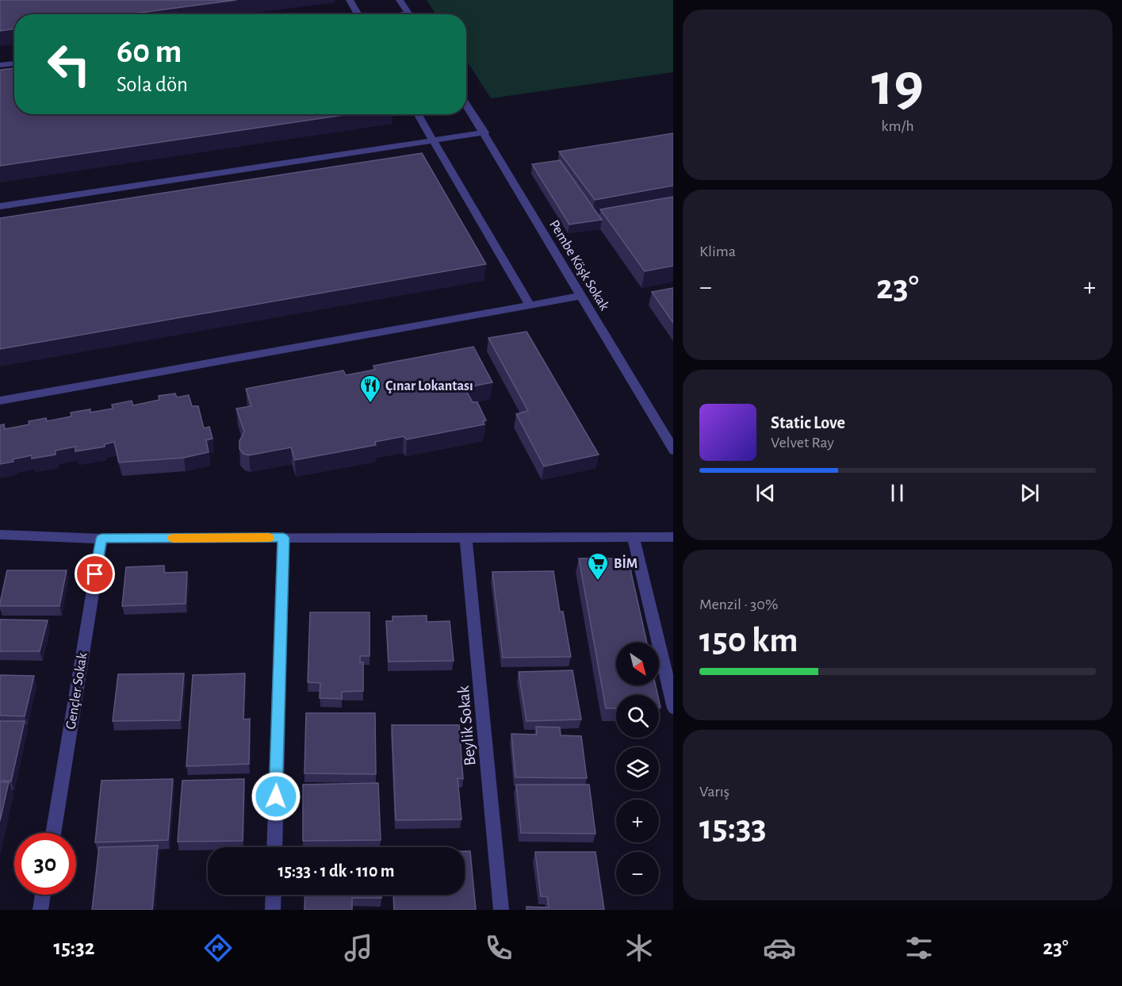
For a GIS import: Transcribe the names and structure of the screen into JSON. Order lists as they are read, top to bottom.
{
  "streets": {
    "street": ["Pembe Köşk Sokak", "Gençler Sokak", "Beylik Sokak"]
  },
  "places": {
    "restaurant": ["Çınar Lokantası"],
    "supermarket": ["BİM"]
  },
  "north": "bottom right",
  "page": {
    "tile": [
      ["19", "km/h"],
      "Klima",
      ["Menzil · 30%", "150 km"],
      ["Varış", "15:33"]
    ],
    "turn": ["60 m", "Sola dön"],
    "heat": ["−", "23°", "+"],
    "song": ["Static Love", "Velvet Ray"],
    "map_buttons": ["+", "−"],
    "limit": "30",
    "trip": "15:33 · 1 dk · 110 m",
    "tabs": ["15:32", "23°"]
  }
}
